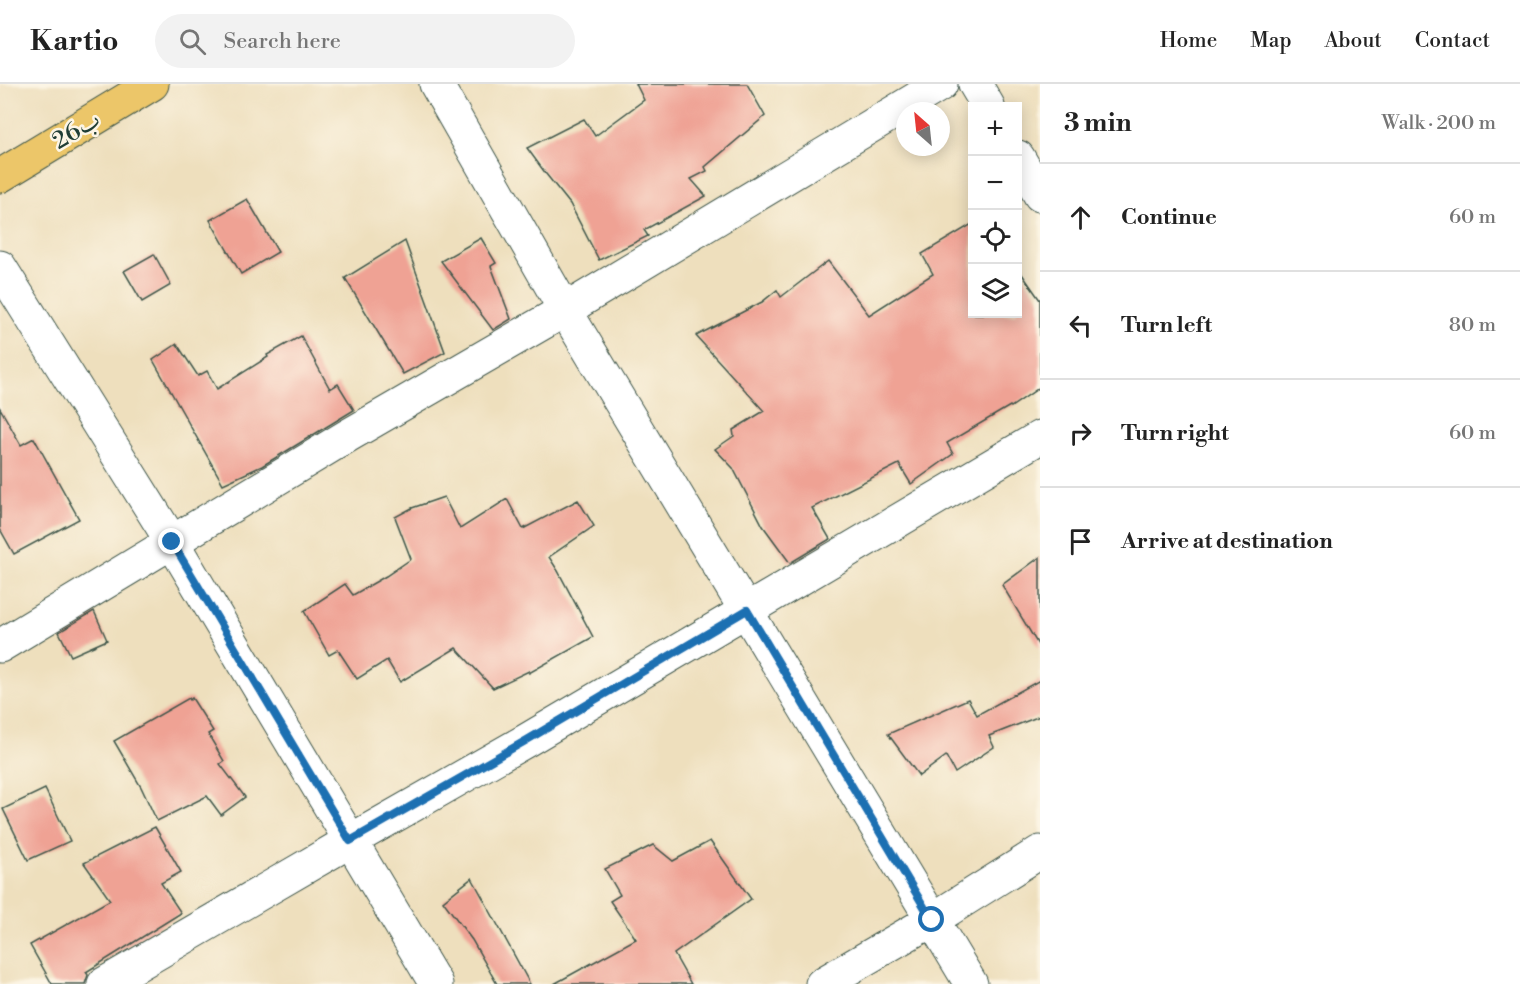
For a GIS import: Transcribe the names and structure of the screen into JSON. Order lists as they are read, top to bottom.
{
  "streets": {
    "highway": ["26ب"]
  },
  "north": "top left",
  "page": {
    "header": "Kartio",
    "search": "Search here",
    "nav": [
      "Home",
      "Map",
      "About",
      "Contact"
    ],
    "heading": ["3 min", "Walk · 200 m"],
    "map_buttons": ["+", "−"],
    "list": [
      ["Continue", "60 m"],
      ["Turn left", "80 m"],
      ["Turn right", "60 m"],
      "Arrive at destination"
    ]
  }
}
